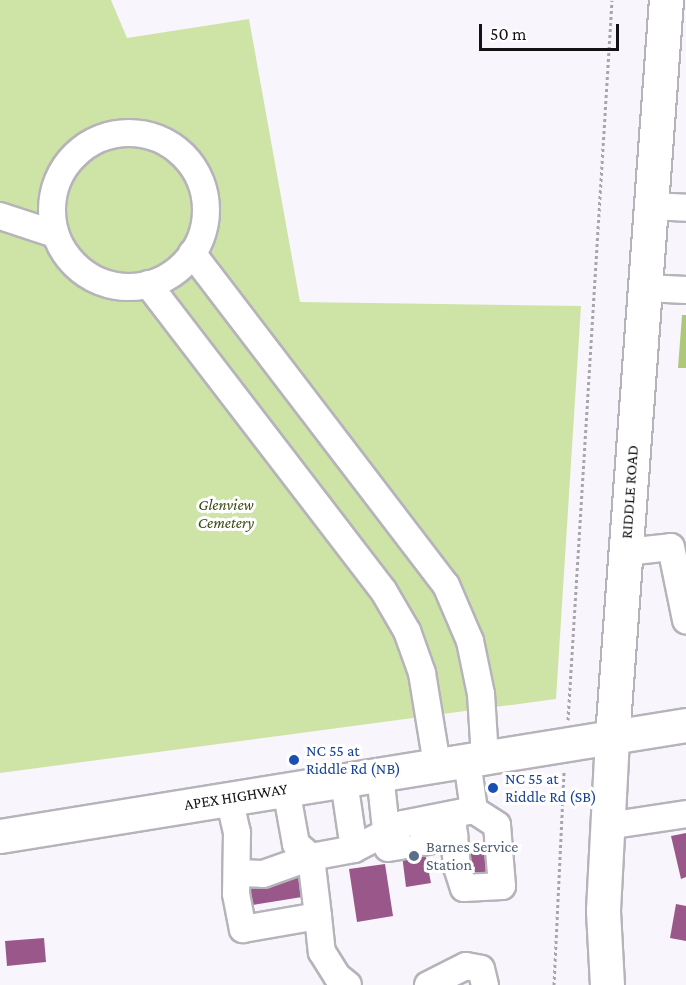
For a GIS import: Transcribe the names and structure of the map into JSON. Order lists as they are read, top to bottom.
{
  "streets": {
    "main road": ["RIDDLE ROAD", "APEX HIGHWAY"]
  },
  "crossings": [
    ["RIDDLE ROAD", "APEX HIGHWAY"]
  ],
  "parks": ["Glenview Cemetery"],
  "places": ["NC 55 at Riddle Rd (NB)", "NC 55 at Riddle Rd (SB)", "Barnes Service Station"],
  "scale_bar": "50 m"
}
